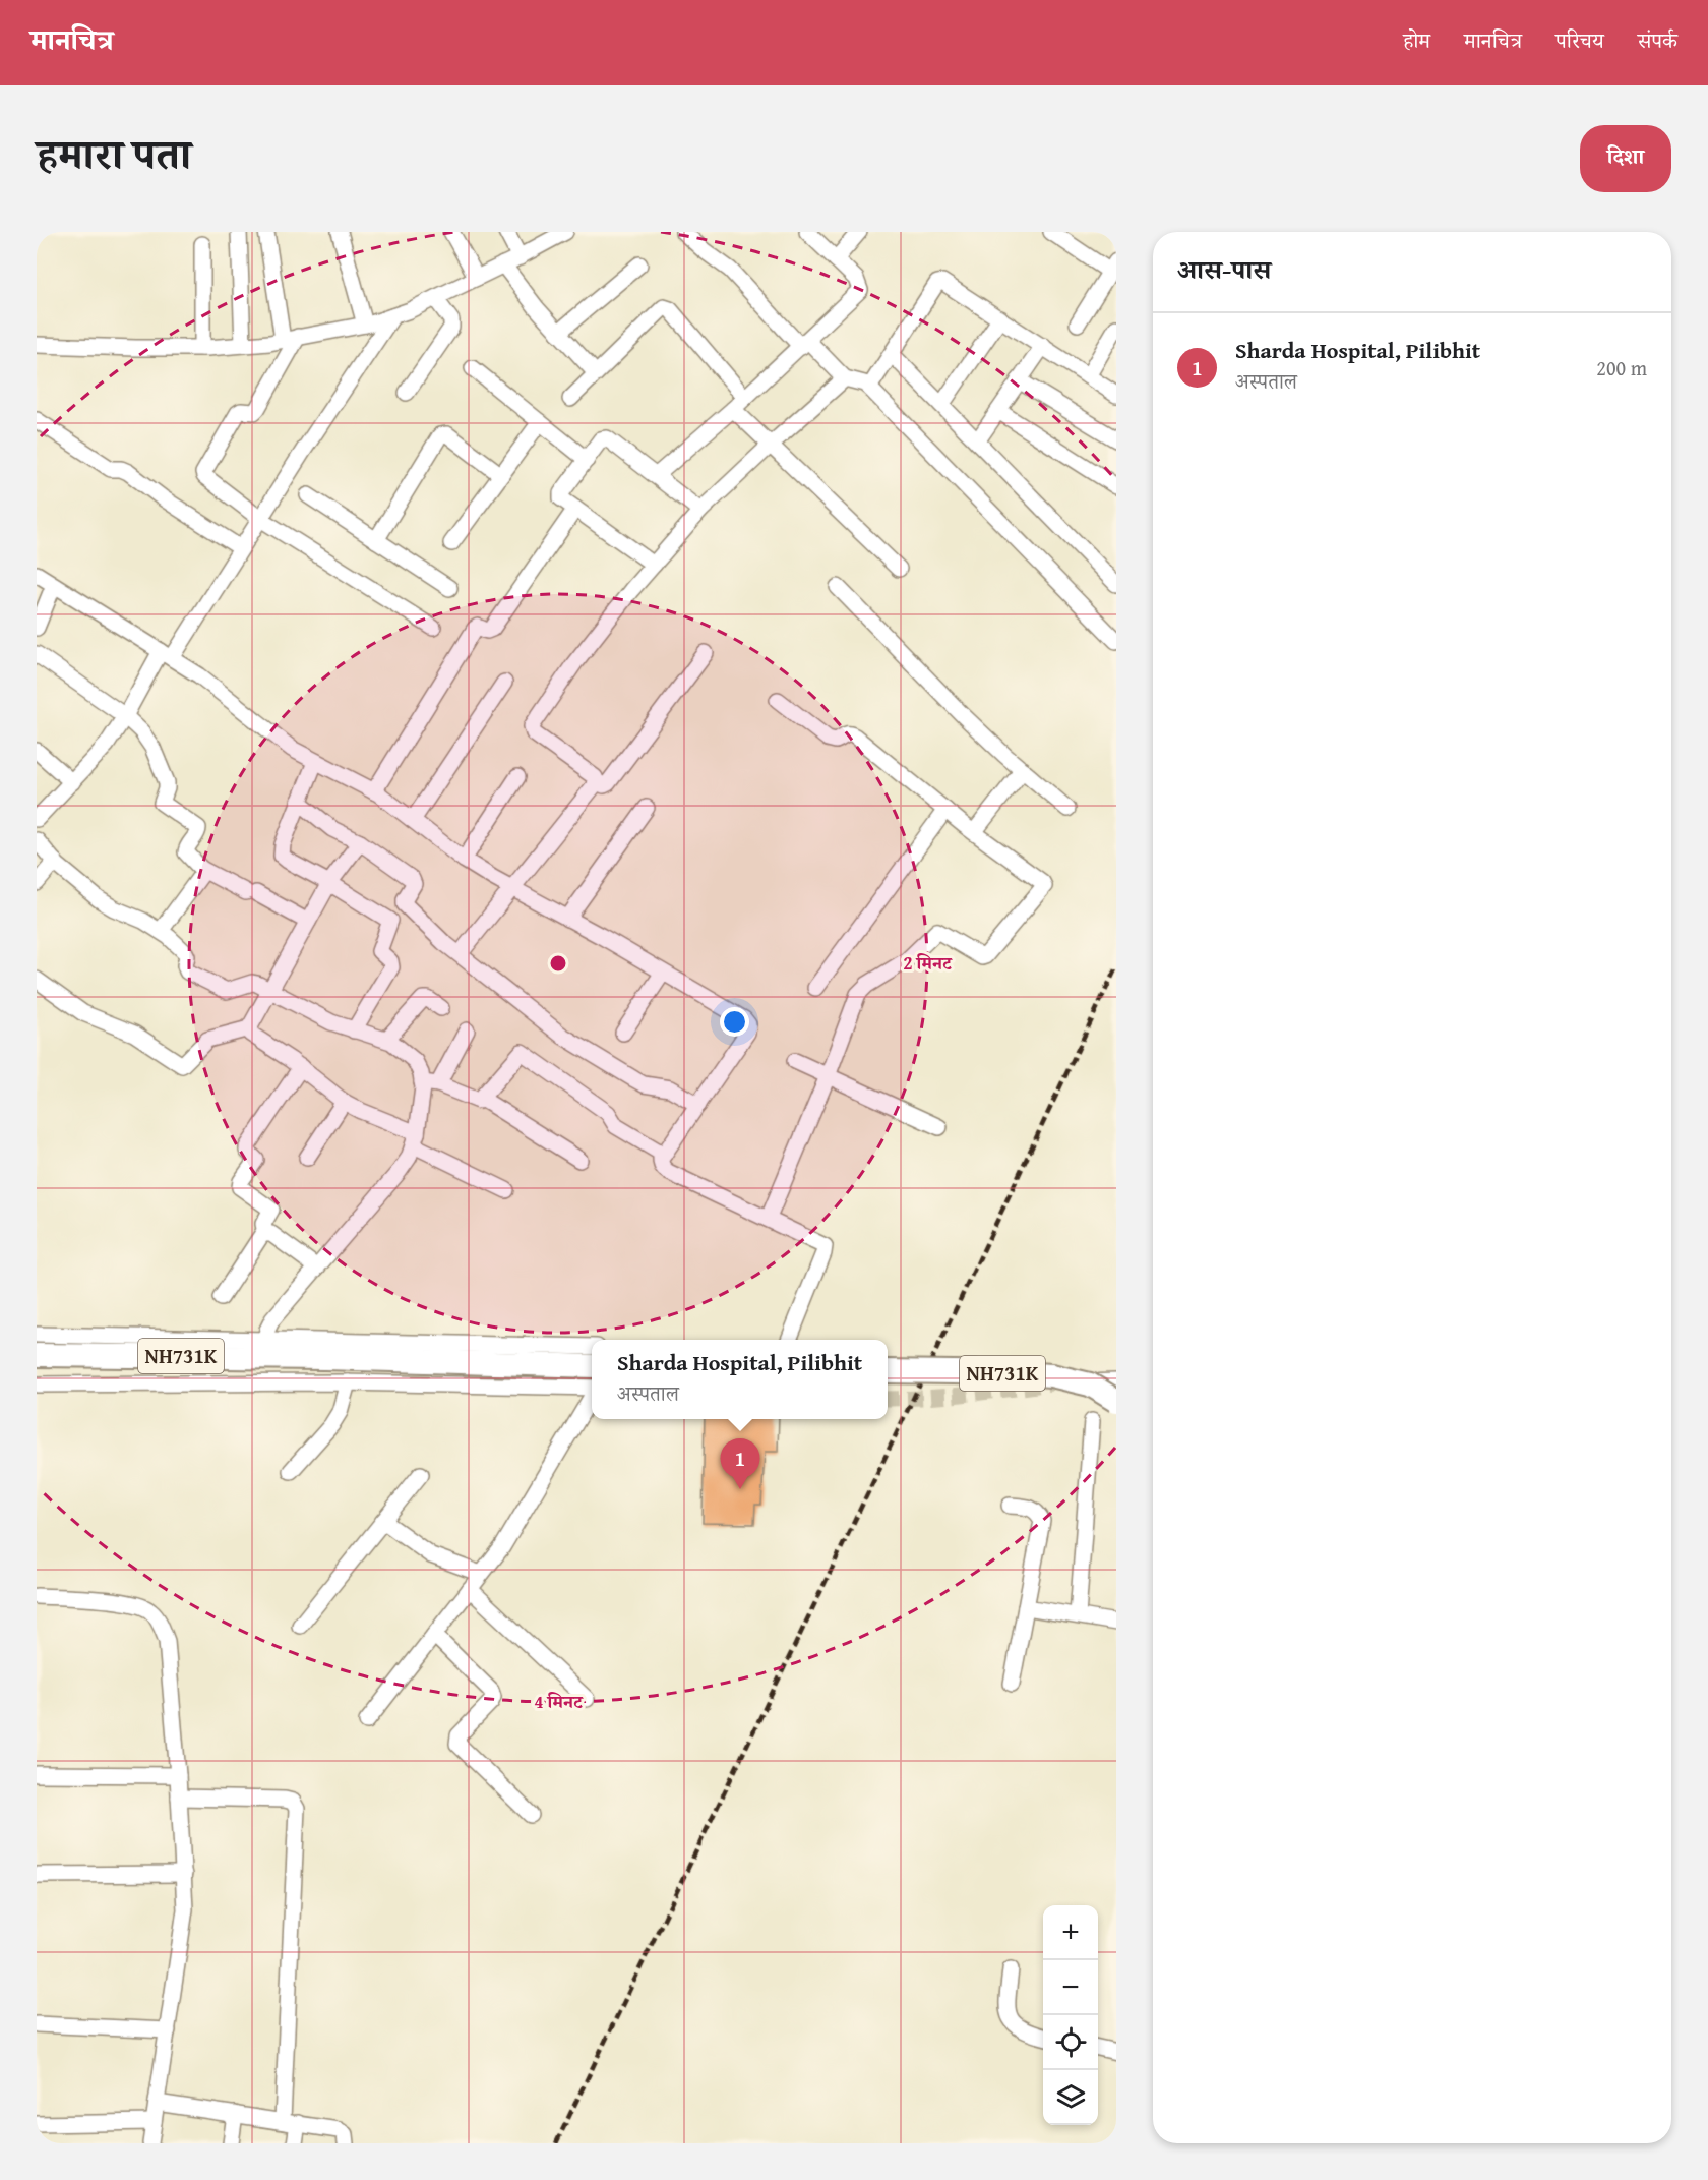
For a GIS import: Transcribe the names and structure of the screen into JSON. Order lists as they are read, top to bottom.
{
  "streets": {
    "highway": ["NH731K"]
  },
  "page": {
    "header": "मानचित्र",
    "nav": [
      "होम",
      "मानचित्र",
      "परिचय",
      "संपर्क"
    ],
    "title": "हमारा पता",
    "buttons": "दिशा",
    "heading": "आस-पास",
    "list": [
      {
        "mark": "1",
        "name": "Sharda Hospital, Pilibhit",
        "note": "अस्पताल",
        "value": "200 m"
      }
    ],
    "popup": ["Sharda Hospital, Pilibhit", "अस्पताल"],
    "pins": "1",
    "map_buttons": ["+", "−"]
  },
  "rings": ["2 मिनट", "4 मिनट"]
}
